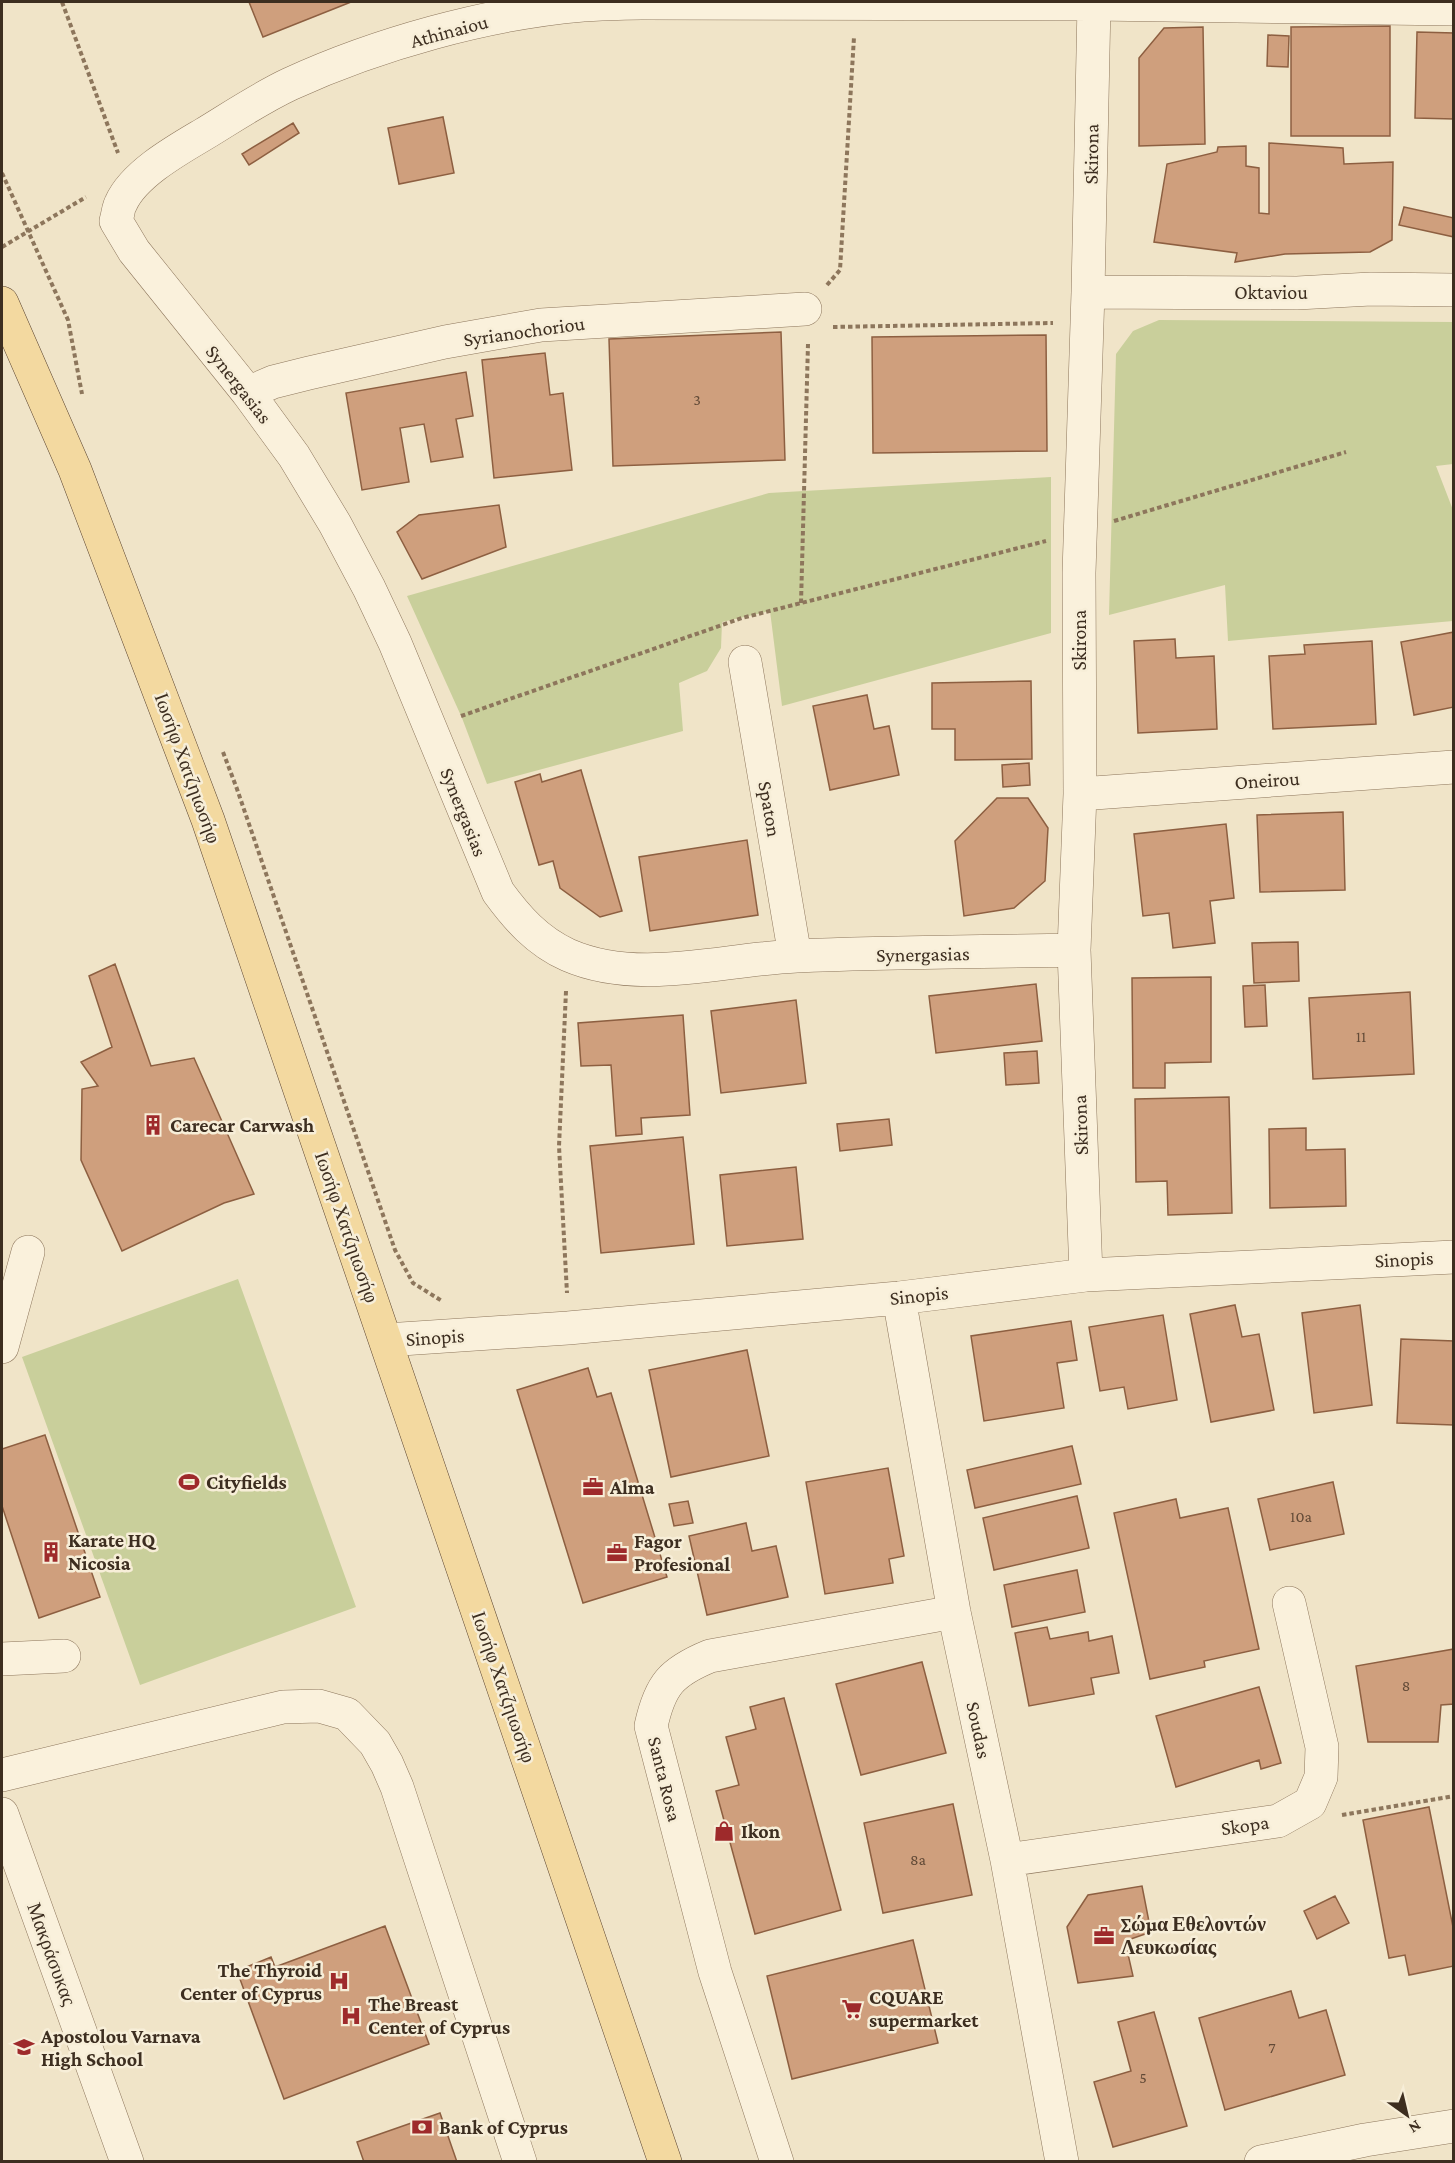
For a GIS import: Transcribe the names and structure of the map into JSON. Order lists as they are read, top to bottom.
{
  "streets": {
    "main road": ["Ιωσήφ Χατζηιωσήφ"],
    "street": [
      "Athinaiou",
      "Skirona",
      "Oktaviou",
      "Syrianochoriou",
      "Synergasias",
      "Oneirou",
      "Spaton",
      "Sinopis",
      "Soudas",
      "Santa Rosa",
      "Skopa",
      "Μακράσυκας"
    ]
  },
  "crossings": [
    ["Athinaiou", "Skirona"],
    ["Athinaiou", "Synergasias"],
    ["Skirona", "Oktaviou"],
    ["Skirona", "Synergasias"],
    ["Skirona", "Oneirou"],
    ["Skirona", "Sinopis"],
    ["Syrianochoriou", "Synergasias"],
    ["Synergasias", "Spaton"],
    ["Ιωσήφ Χατζηιωσήφ", "Sinopis"],
    ["Sinopis", "Soudas"],
    ["Soudas", "Santa Rosa"],
    ["Soudas", "Skopa"]
  ],
  "places": {
    "building": ["Carecar Carwash", "Karate HQ Nicosia"],
    "sports": ["Cityfields"],
    "office": ["Alma", "Fagor Profesional", "Σώμα Εθελοντών Λευκωσίας"],
    "shop": ["Ikon"],
    "hospital": ["The Thyroid Center of Cyprus", "The Breast Center of Cyprus"],
    "supermarket": ["CQUARE supermarket"],
    "school or university": ["Apostolou Varnava High School"],
    "bank": ["Bank of Cyprus"]
  },
  "house_numbers": [
    "3",
    "11",
    "10a",
    "8",
    "8a",
    "7",
    "5"
  ],
  "north": "bottom right"
}
